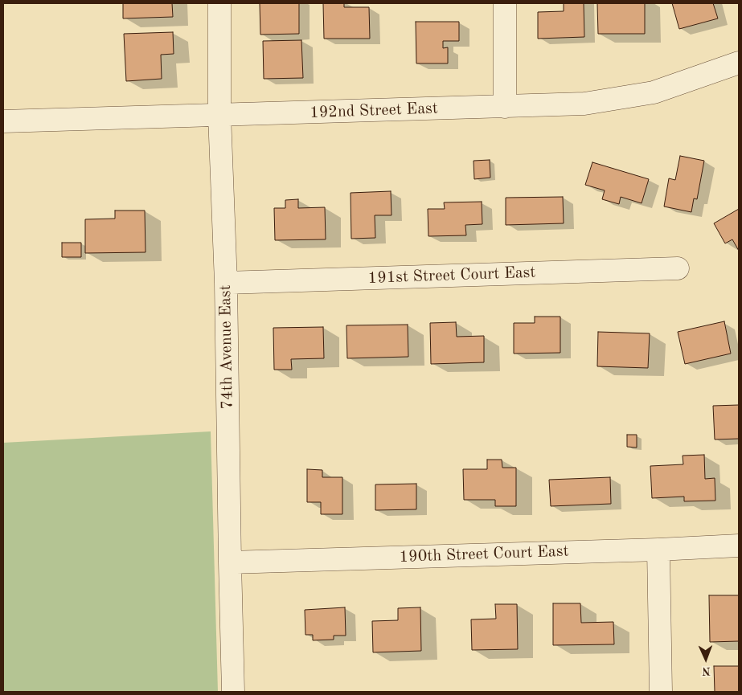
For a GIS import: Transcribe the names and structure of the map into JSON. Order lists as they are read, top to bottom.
{
  "streets": {
    "street": [
      "192nd Street East",
      "191st Street Court East",
      "74th Avenue East",
      "190th Street Court East"
    ]
  },
  "crossings": [
    ["192nd Street East", "74th Avenue East"],
    ["191st Street Court East", "74th Avenue East"],
    ["74th Avenue East", "190th Street Court East"]
  ],
  "north": "bottom"
}
